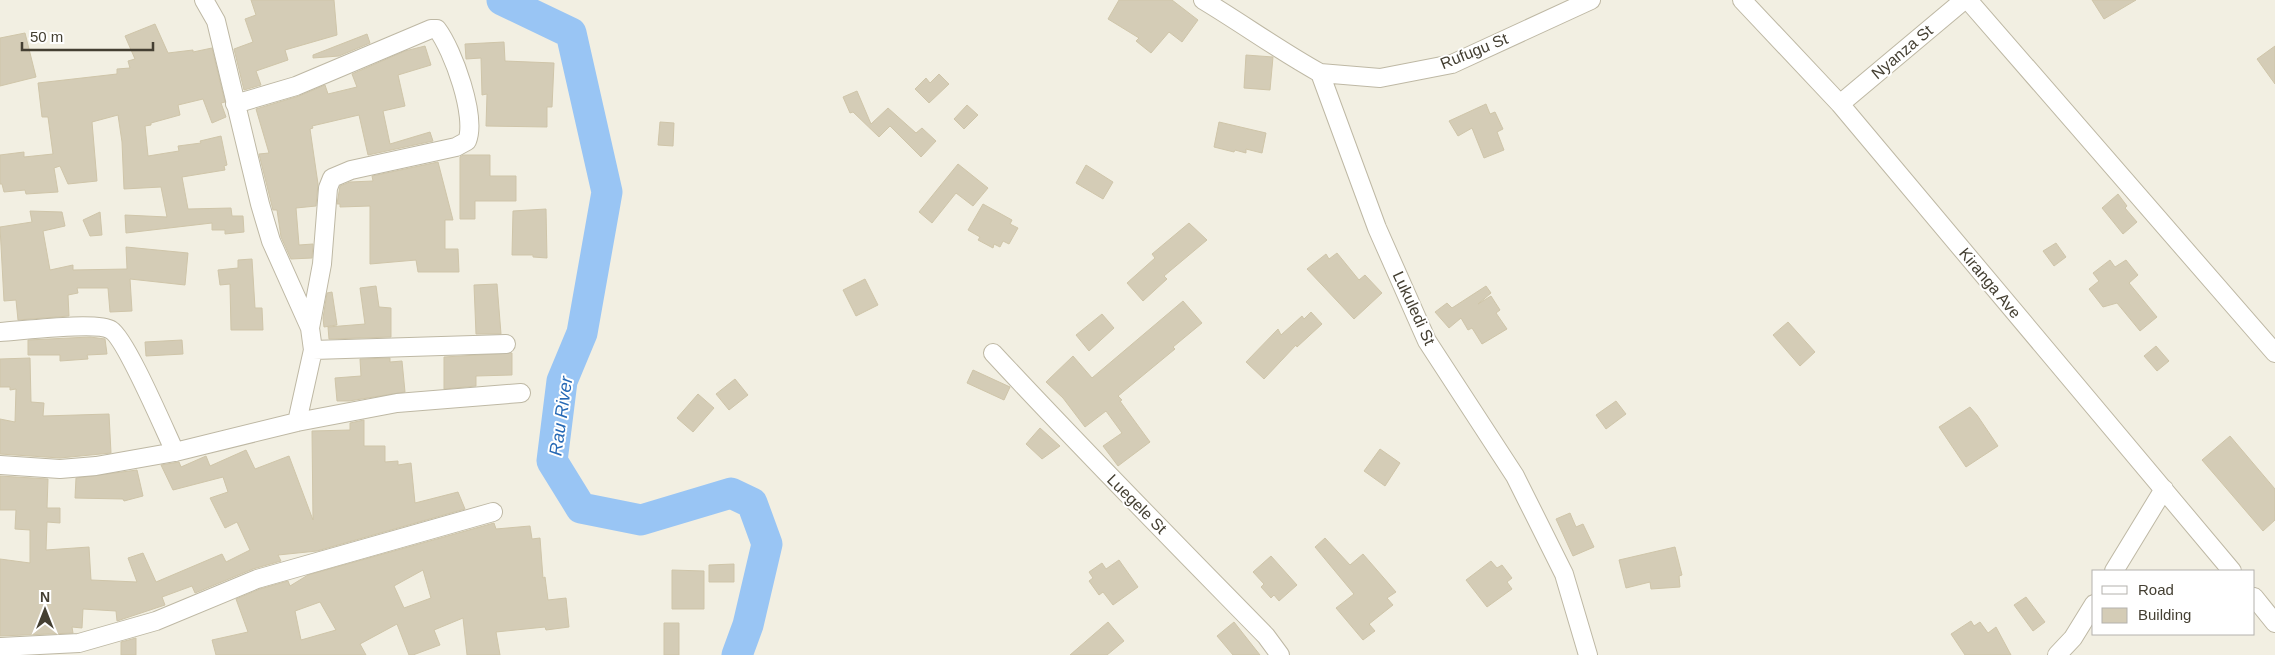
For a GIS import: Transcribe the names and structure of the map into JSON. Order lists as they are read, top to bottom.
{
  "streets": {
    "street": [
      "Rufugu St",
      "Nyanza St",
      "Kiranga Ave",
      "Lukuledi St",
      "Luegele St"
    ]
  },
  "crossings": [
    ["Rufugu St", "Lukuledi St"],
    ["Nyanza St", "Kiranga Ave"]
  ],
  "water": ["Rau River"],
  "legend": ["Road", "Building"],
  "scale_bar": "50 m",
  "north": "top"
}
